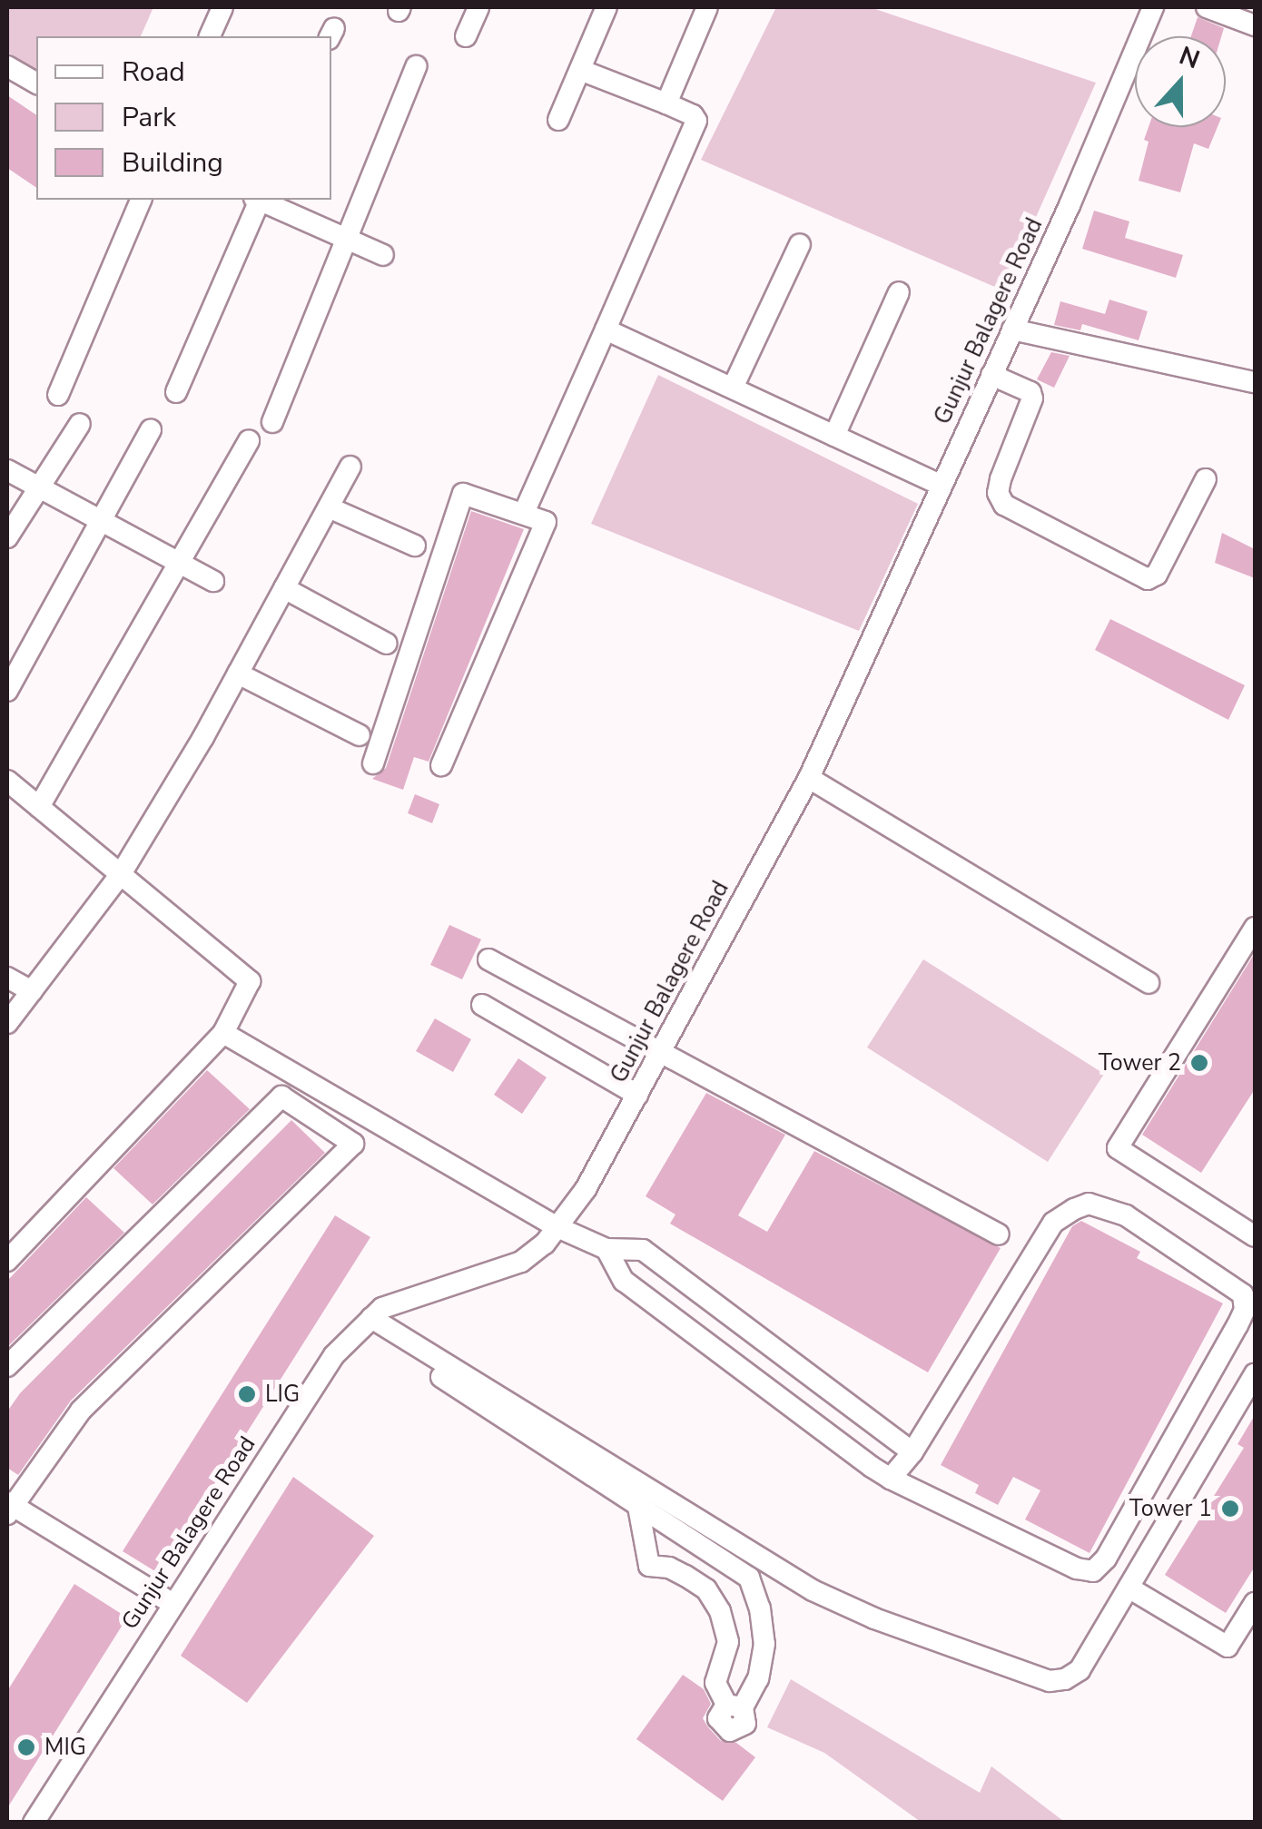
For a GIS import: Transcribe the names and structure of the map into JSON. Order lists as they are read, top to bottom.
{
  "streets": {
    "street": ["Gunjur Balagere Road"]
  },
  "places": [
    "Tower 2",
    "LIG",
    "Tower 1",
    "MIG"
  ],
  "legend": ["Road", "Park", "Building"],
  "north": "top"
}
